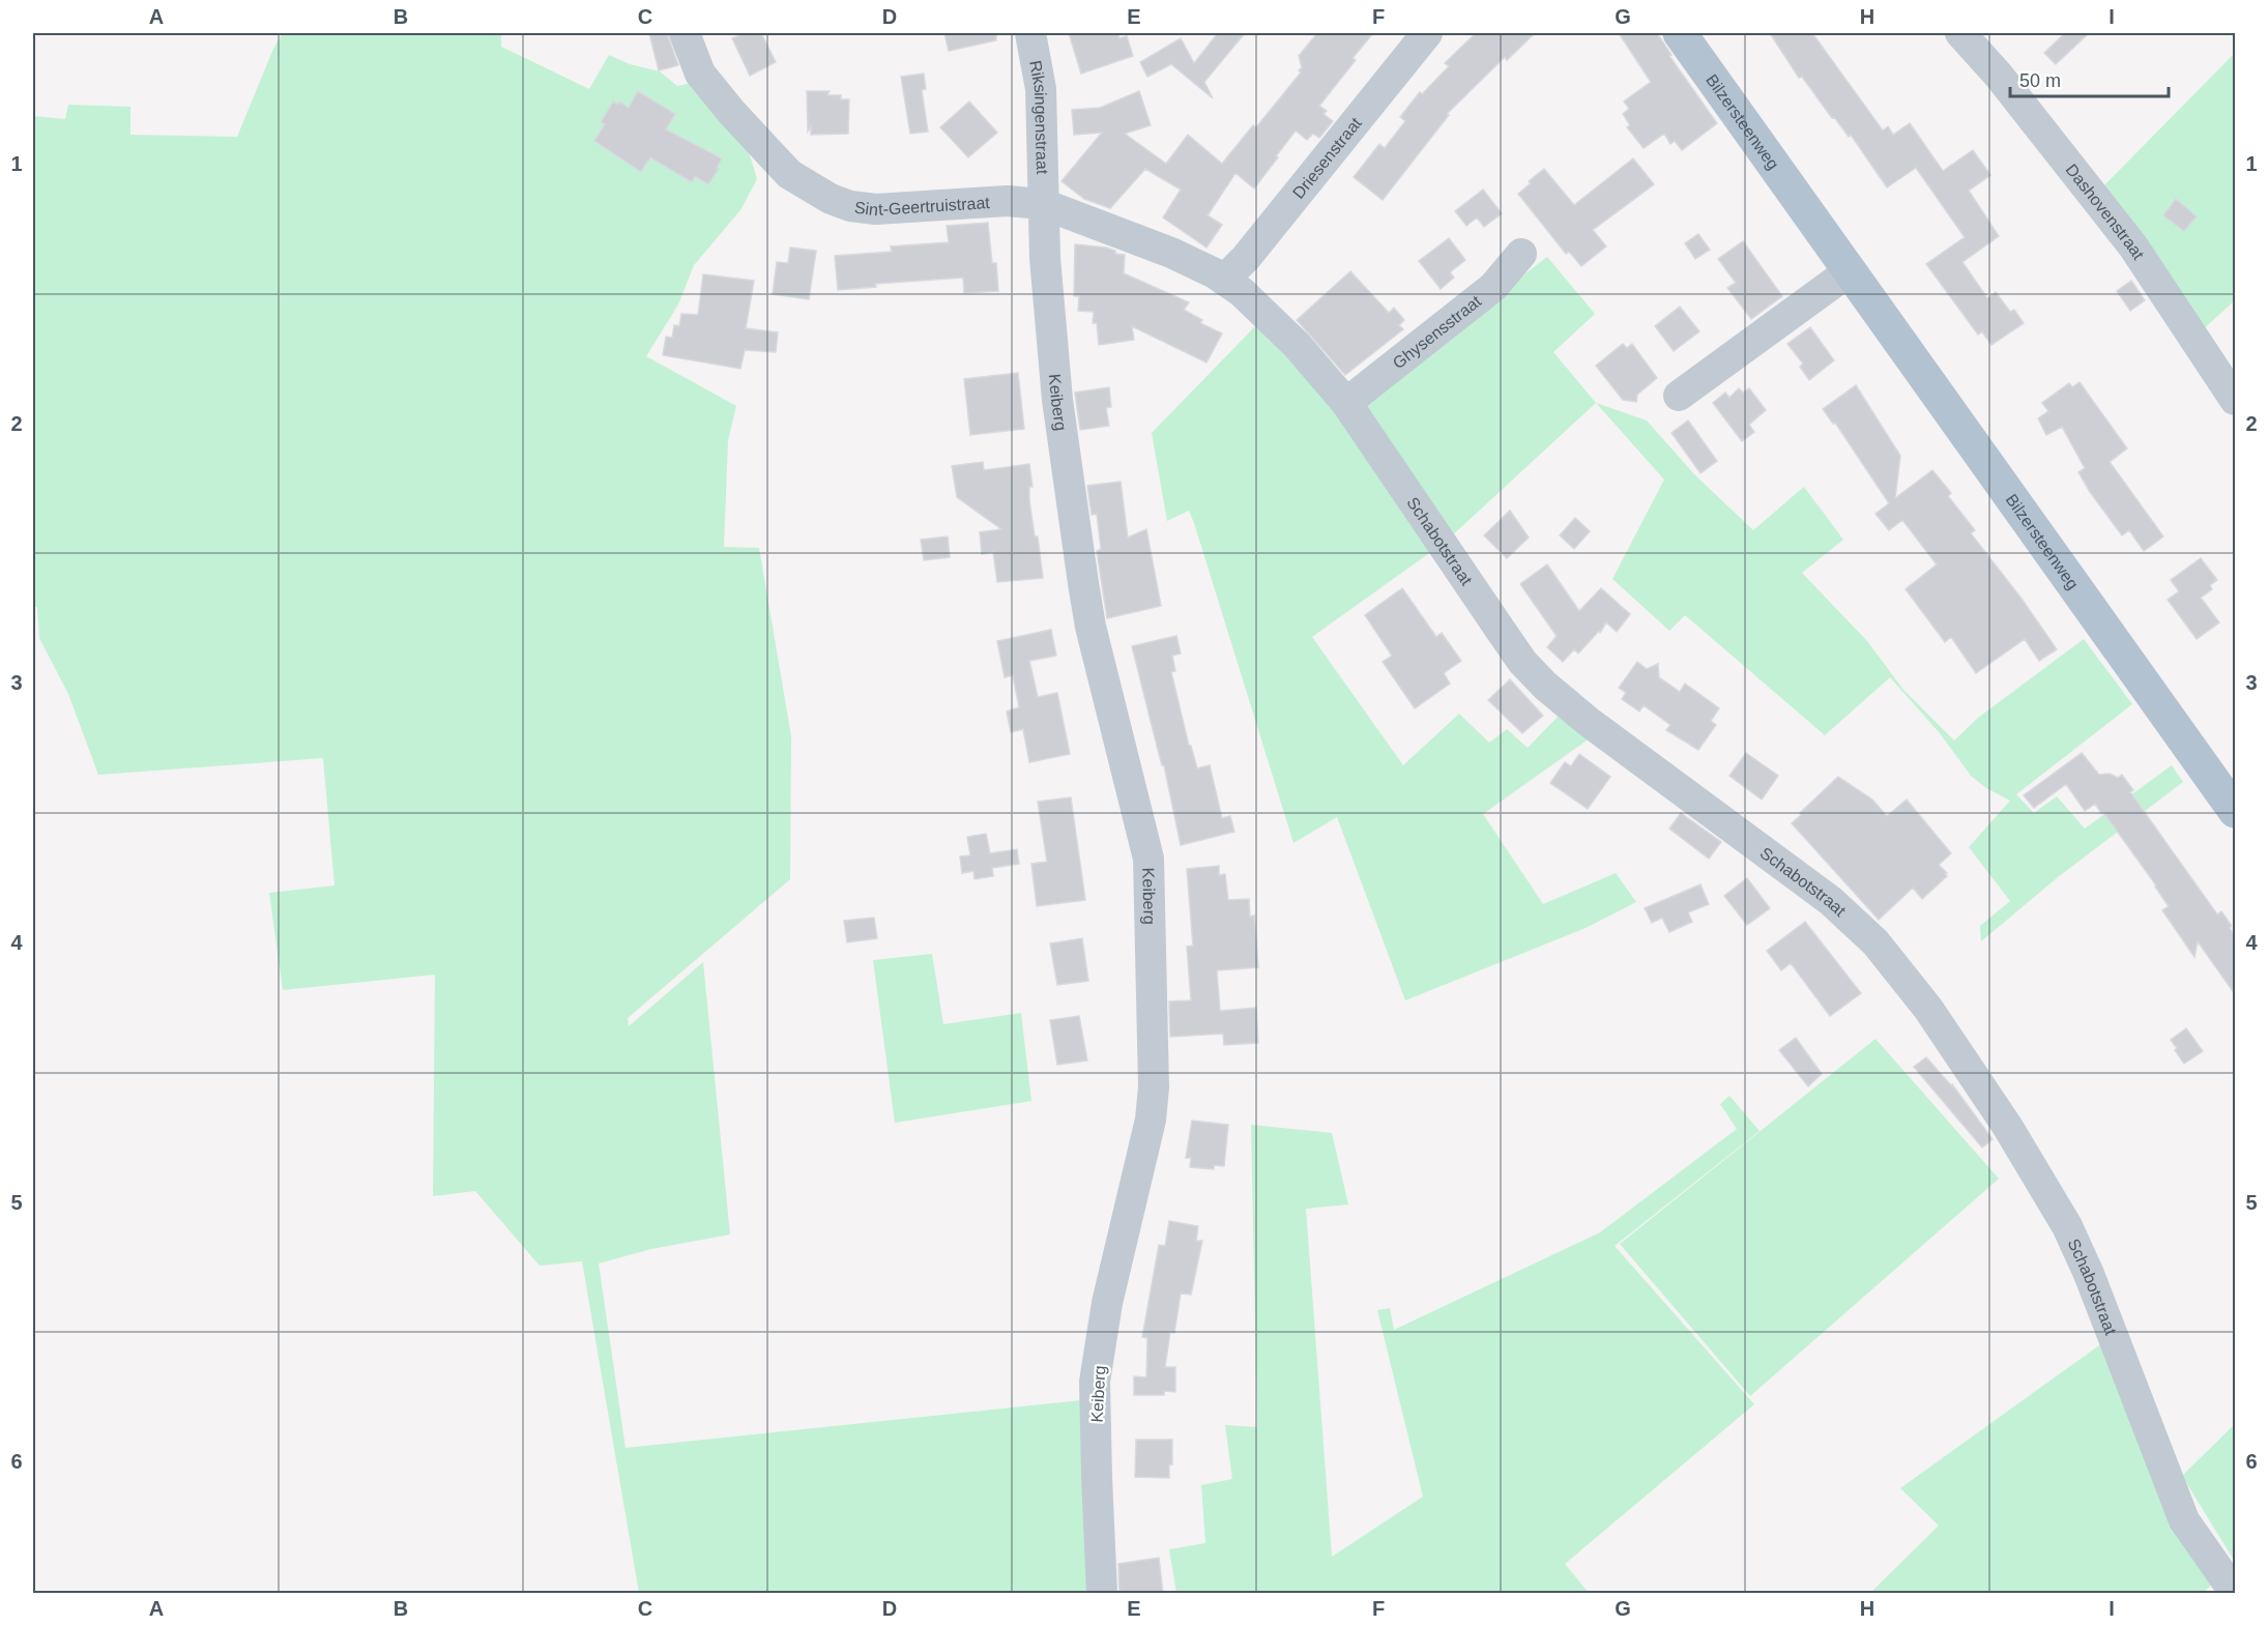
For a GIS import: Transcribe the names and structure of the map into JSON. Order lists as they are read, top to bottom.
{
  "streets": {
    "main road": ["Bilzersteenweg"],
    "street": [
      "Riksingenstraat",
      "Driesenstraat",
      "Sint-Geertruistraat",
      "Dashovenstraat",
      "Ghysensstraat",
      "Keiberg",
      "Schabotstraat"
    ]
  },
  "crossings": [
    ["Riksingenstraat", "Sint-Geertruistraat"],
    ["Riksingenstraat", "Keiberg"],
    ["Driesenstraat", "Sint-Geertruistraat"],
    ["Driesenstraat", "Schabotstraat"],
    ["Sint-Geertruistraat", "Keiberg"],
    ["Sint-Geertruistraat", "Schabotstraat"],
    ["Ghysensstraat", "Schabotstraat"]
  ],
  "scale_bar": "50 m",
  "grid": {
    "columns": [
      "A",
      "B",
      "C",
      "D",
      "E",
      "F",
      "G",
      "H",
      "I"
    ],
    "rows": [
      "1",
      "2",
      "3",
      "4",
      "5",
      "6"
    ]
  }
}
